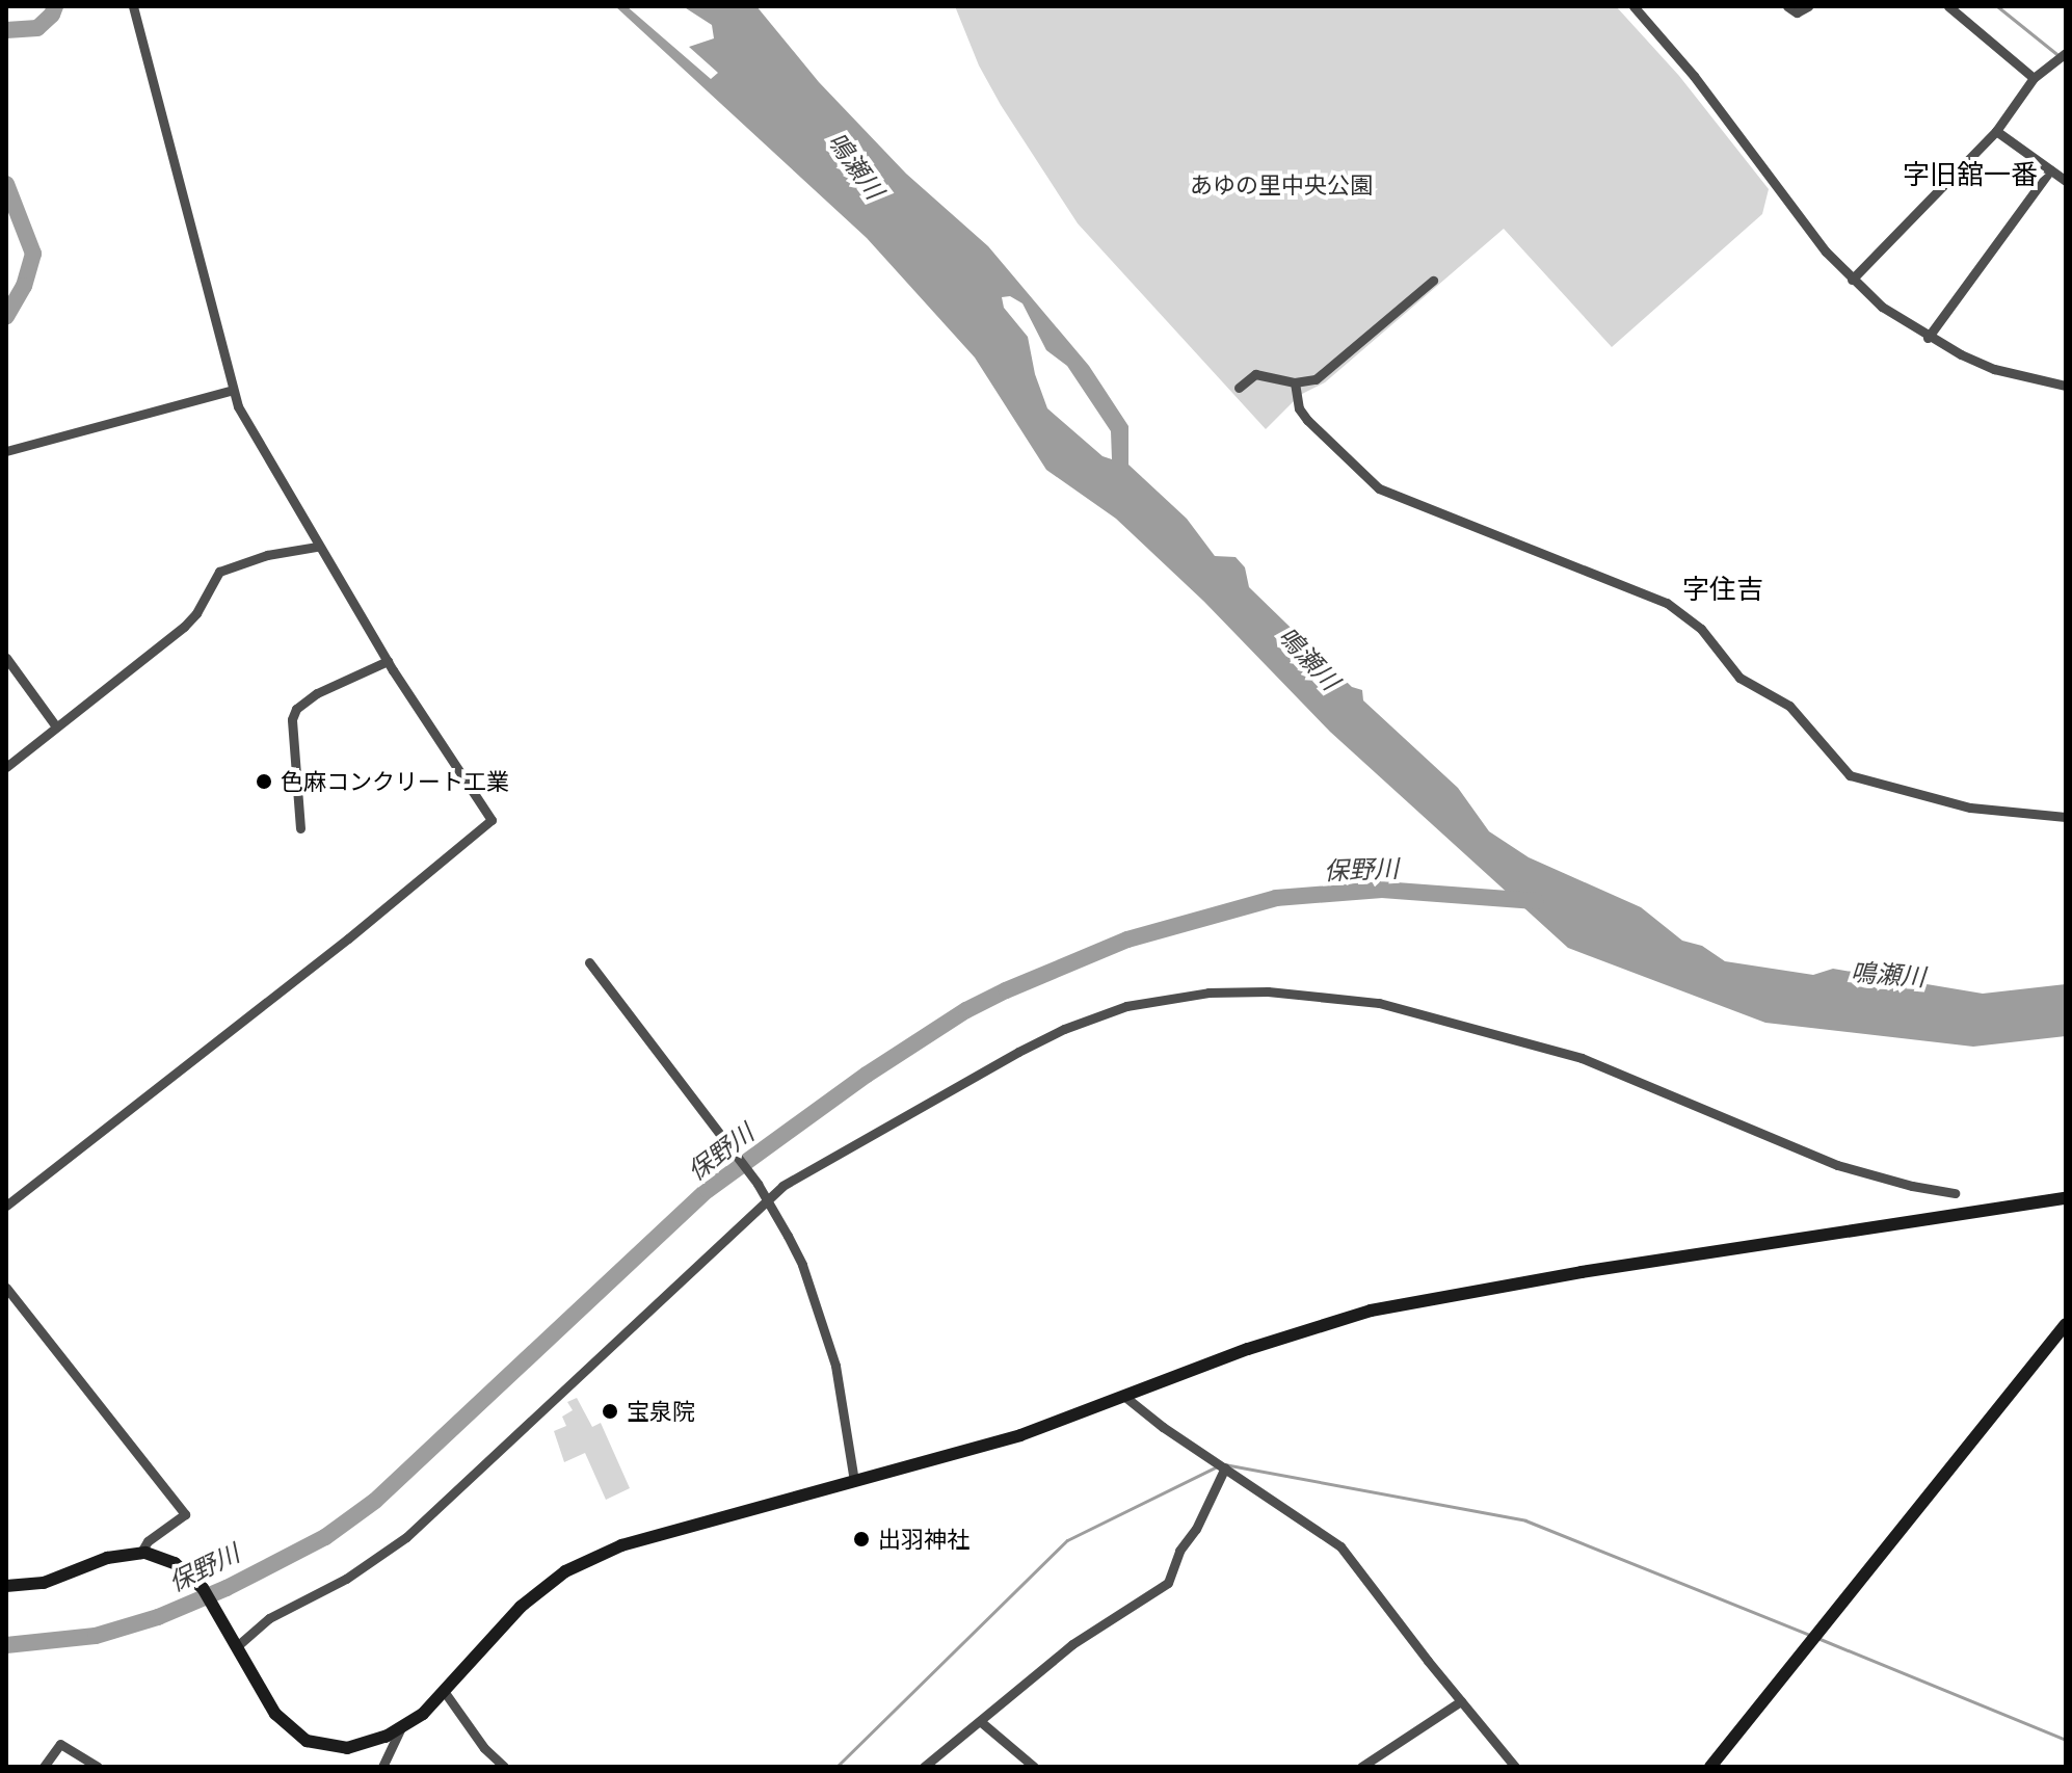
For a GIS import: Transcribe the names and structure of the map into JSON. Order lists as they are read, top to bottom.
{
  "districts": ["字旧舘一番", "字住吉"],
  "water": ["鳴瀬川", "保野川"],
  "parks": ["あゆの里中央公園"],
  "places": ["色麻コンクリート工業", "宝泉院", "出羽神社"]
}
